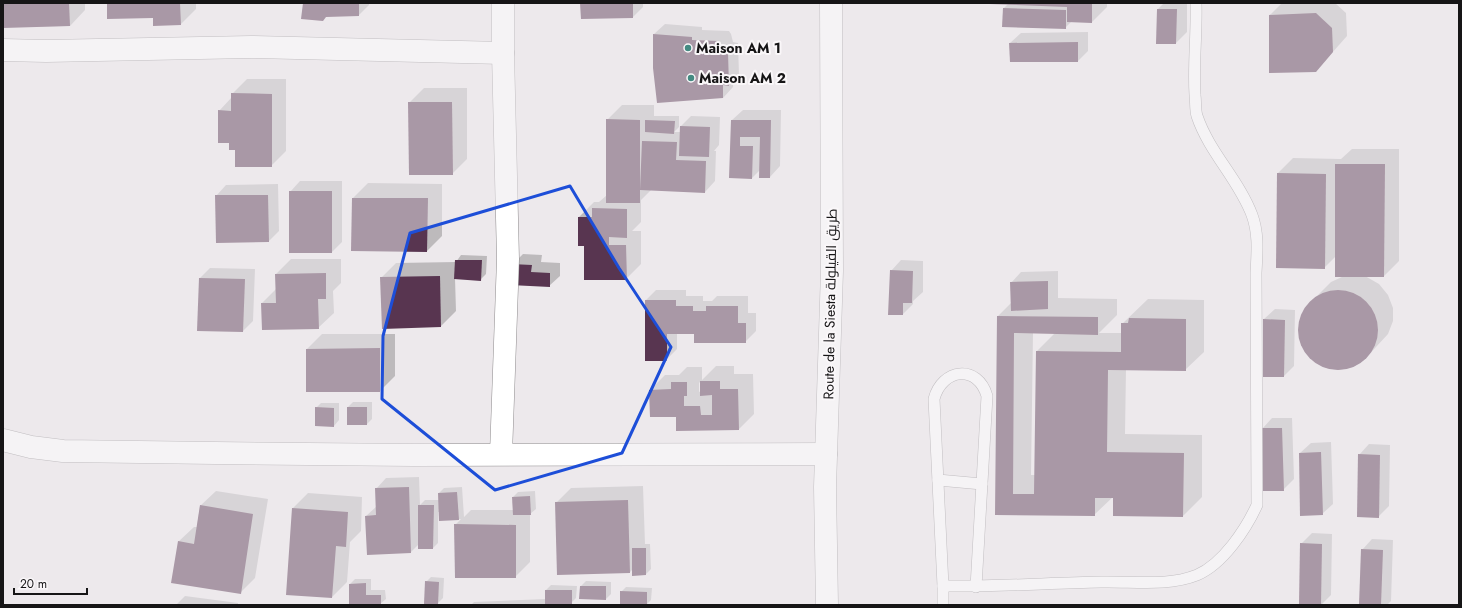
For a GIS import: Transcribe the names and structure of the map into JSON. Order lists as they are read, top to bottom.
{
  "streets": {
    "street": ["Route de la Siesta طريق القيلولة"]
  },
  "places": ["Maison AM 1", "Maison AM 2"],
  "scale_bar": "20 m"
}
